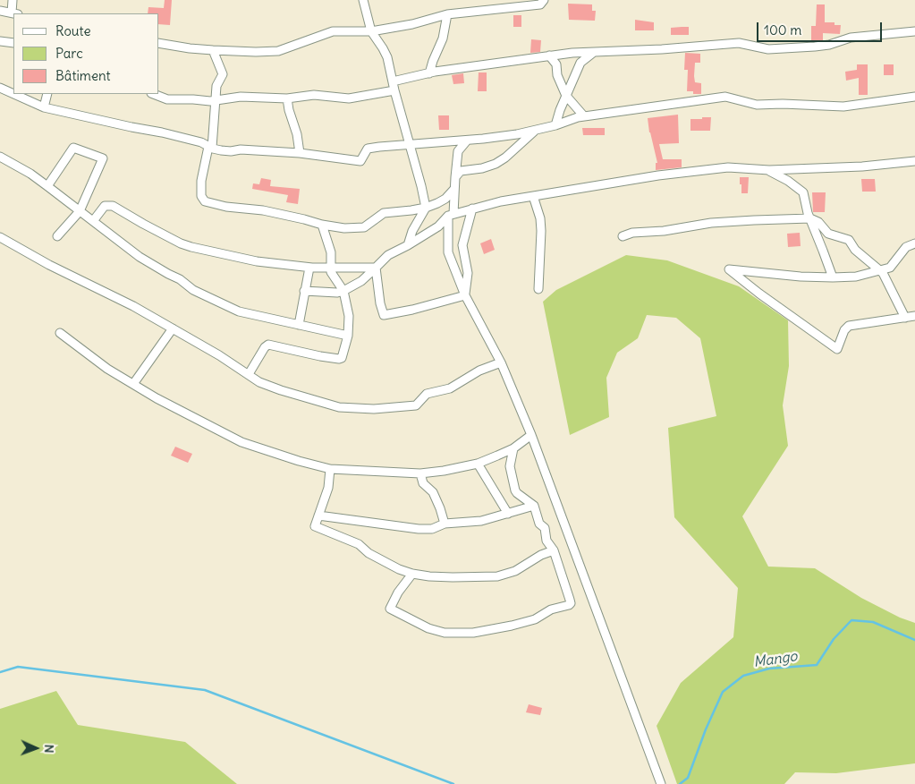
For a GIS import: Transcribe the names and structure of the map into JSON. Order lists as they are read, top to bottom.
{
  "water": ["Mango"],
  "legend": ["Route", "Parc", "Bâtiment"],
  "scale_bar": "100 m",
  "north": "right"
}
